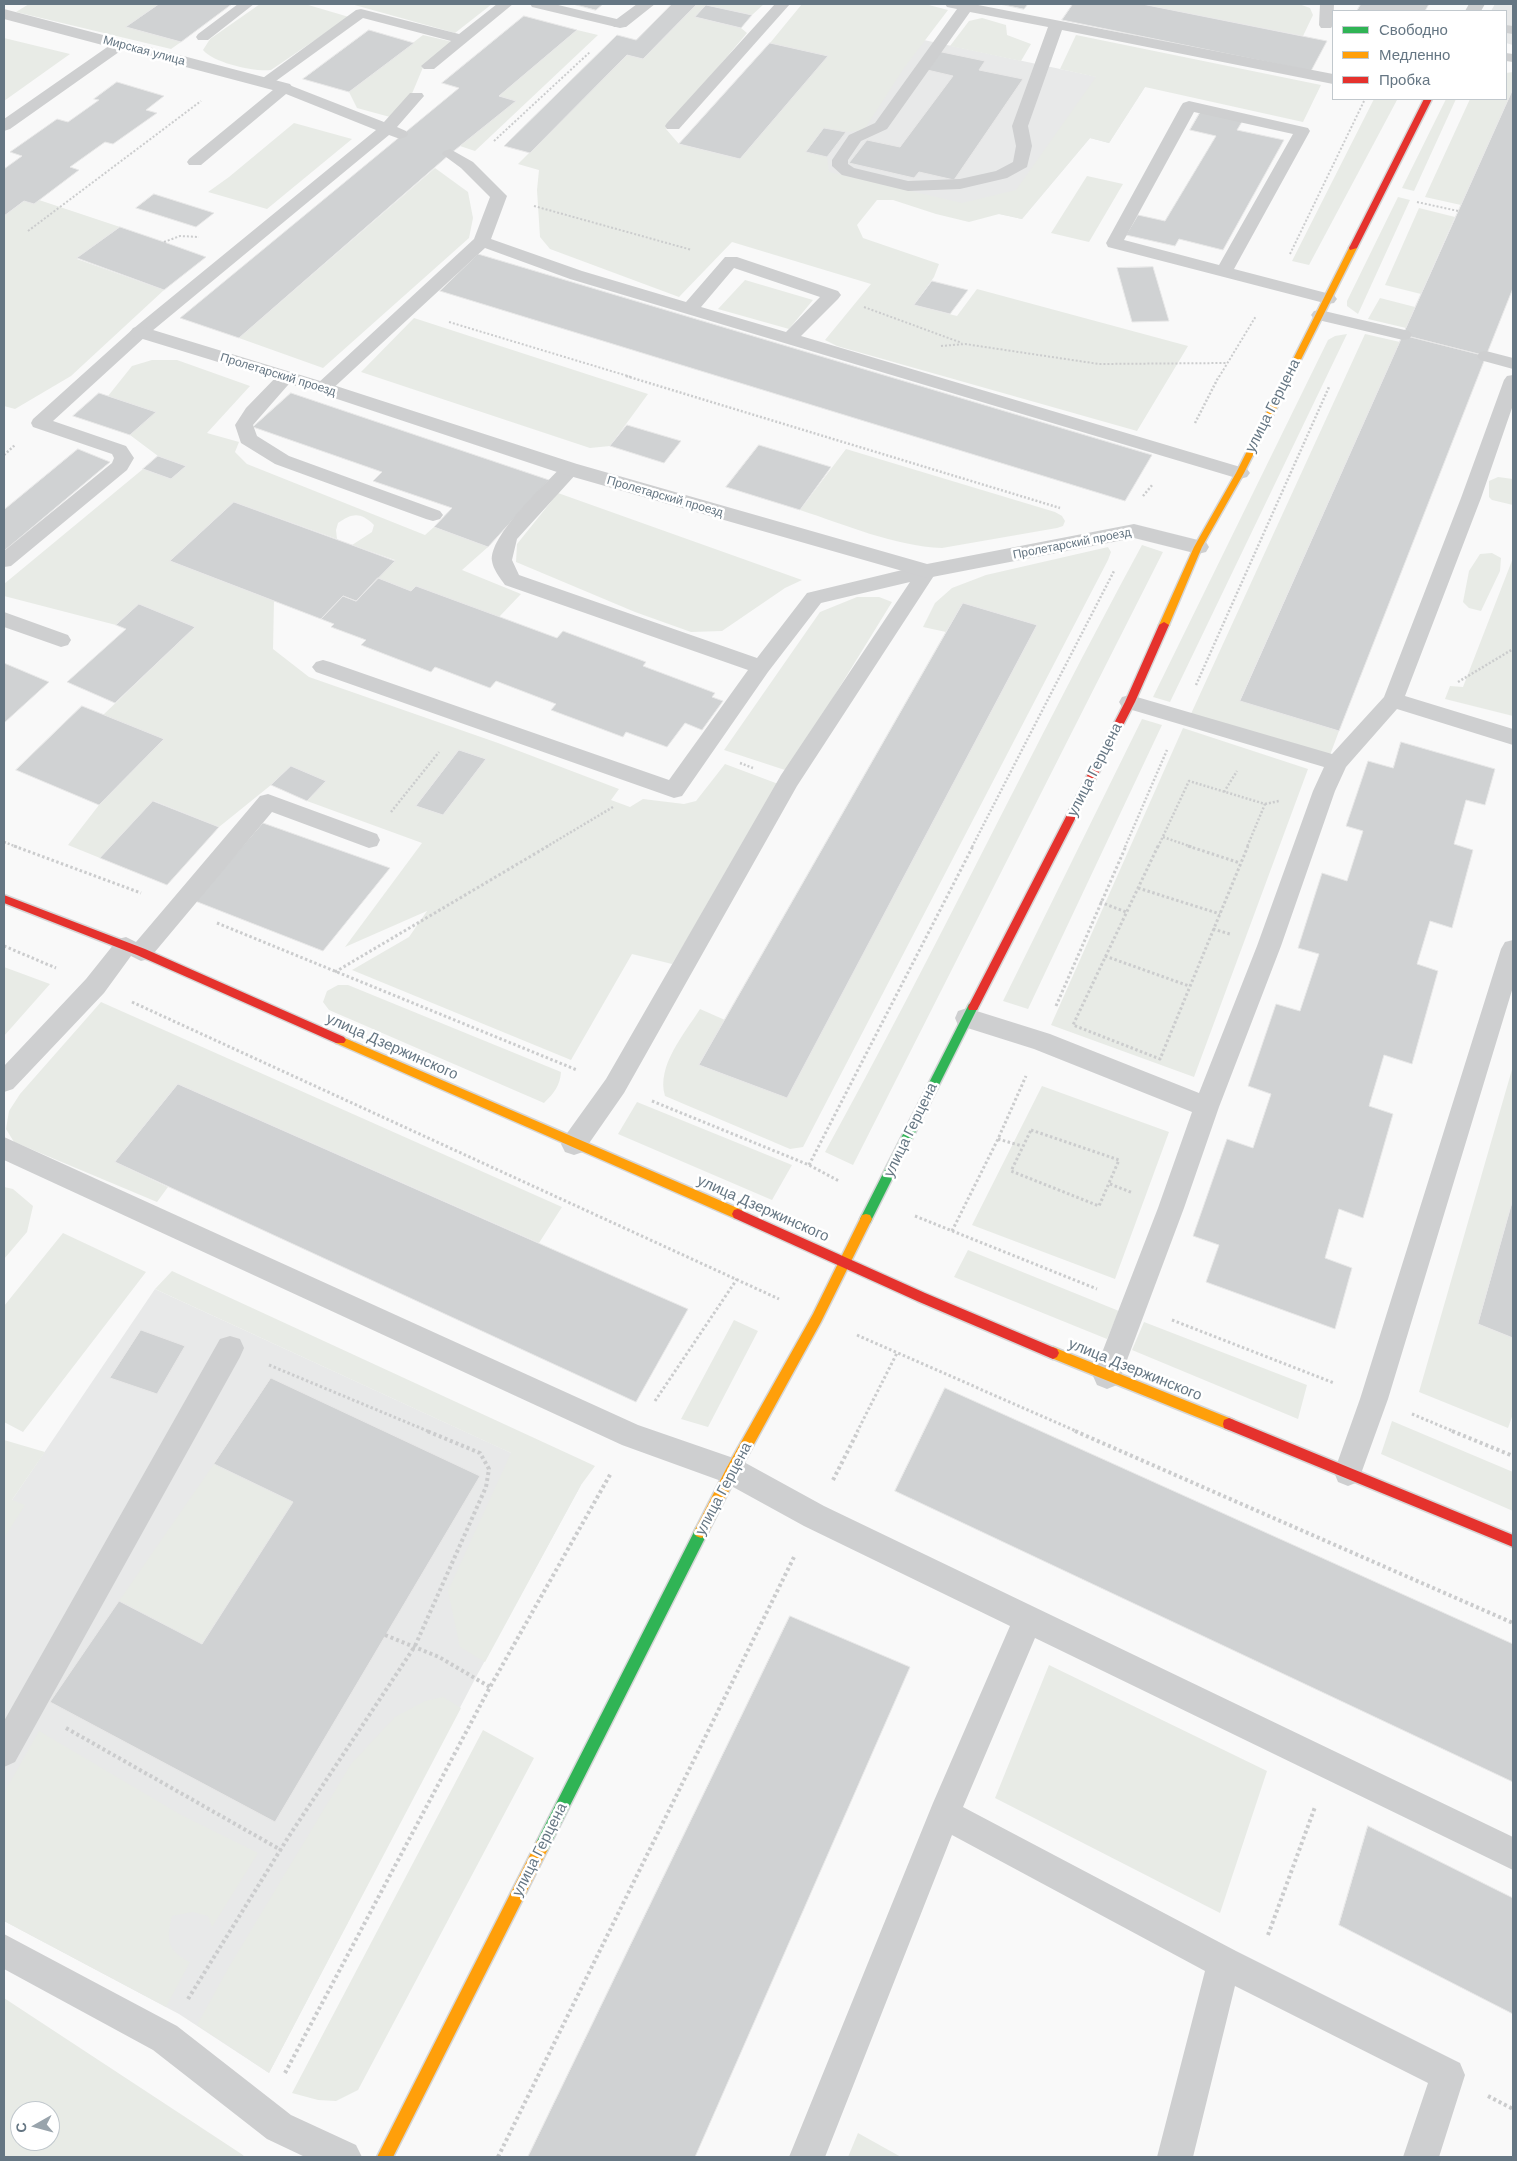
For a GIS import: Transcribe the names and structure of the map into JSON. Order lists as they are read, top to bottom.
{
  "streets": {
    "street": [
      "Мирская улица",
      "Пролетарский проезд",
      "улица Герцена",
      "улица Дзержинского"
    ]
  },
  "crossings": [
    ["Пролетарский проезд", "улица Герцена"],
    ["улица Герцена", "улица Дзержинского"]
  ],
  "legend": ["Свободно", "Медленно", "Пробка"],
  "north": "left"
}
